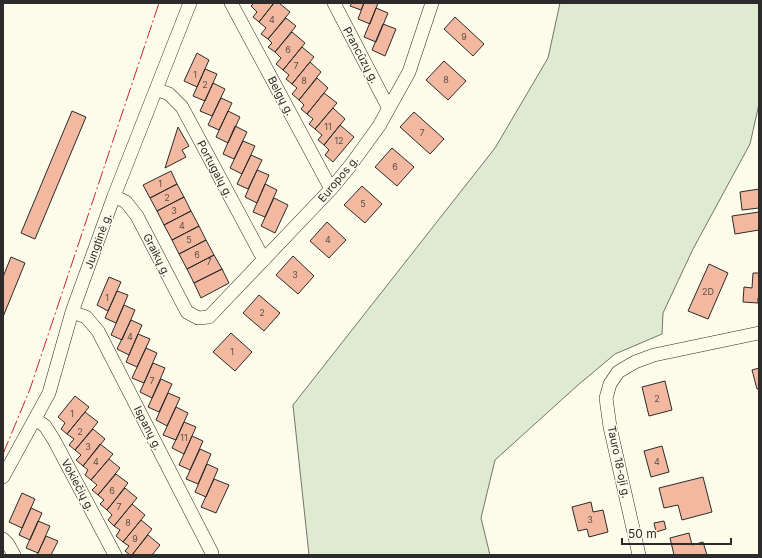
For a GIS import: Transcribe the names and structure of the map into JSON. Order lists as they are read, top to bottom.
{
  "streets": {
    "street": [
      "Prancūzų g.",
      "Belgų g.",
      "Portugalų g.",
      "Europos g.",
      "Jungtinė g.",
      "Graikų g.",
      "Ispanų g.",
      "Tauro 18-oji g.",
      "Vokiečių g."
    ]
  },
  "crossings": [
    ["Prancūzų g.", "Europos g."],
    ["Belgų g.", "Europos g."],
    ["Portugalų g.", "Europos g."],
    ["Portugalų g.", "Jungtinė g."],
    ["Europos g.", "Graikų g."],
    ["Jungtinė g.", "Graikų g."],
    ["Jungtinė g.", "Ispanų g."],
    ["Jungtinė g.", "Vokiečių g."]
  ],
  "house_numbers": [
    "4",
    "9",
    "6",
    "7",
    "1",
    "8",
    "8",
    "2",
    "11",
    "7",
    "12",
    "6",
    "1",
    "2",
    "5",
    "3",
    "4",
    "5",
    "4",
    "6",
    "7",
    "3",
    "2D",
    "1",
    "2",
    "4",
    "1",
    "7",
    "2",
    "1",
    "2",
    "11",
    "3",
    "4",
    "4",
    "6",
    "7",
    "3",
    "8",
    "9"
  ],
  "scale_bar": "50 m"
}
